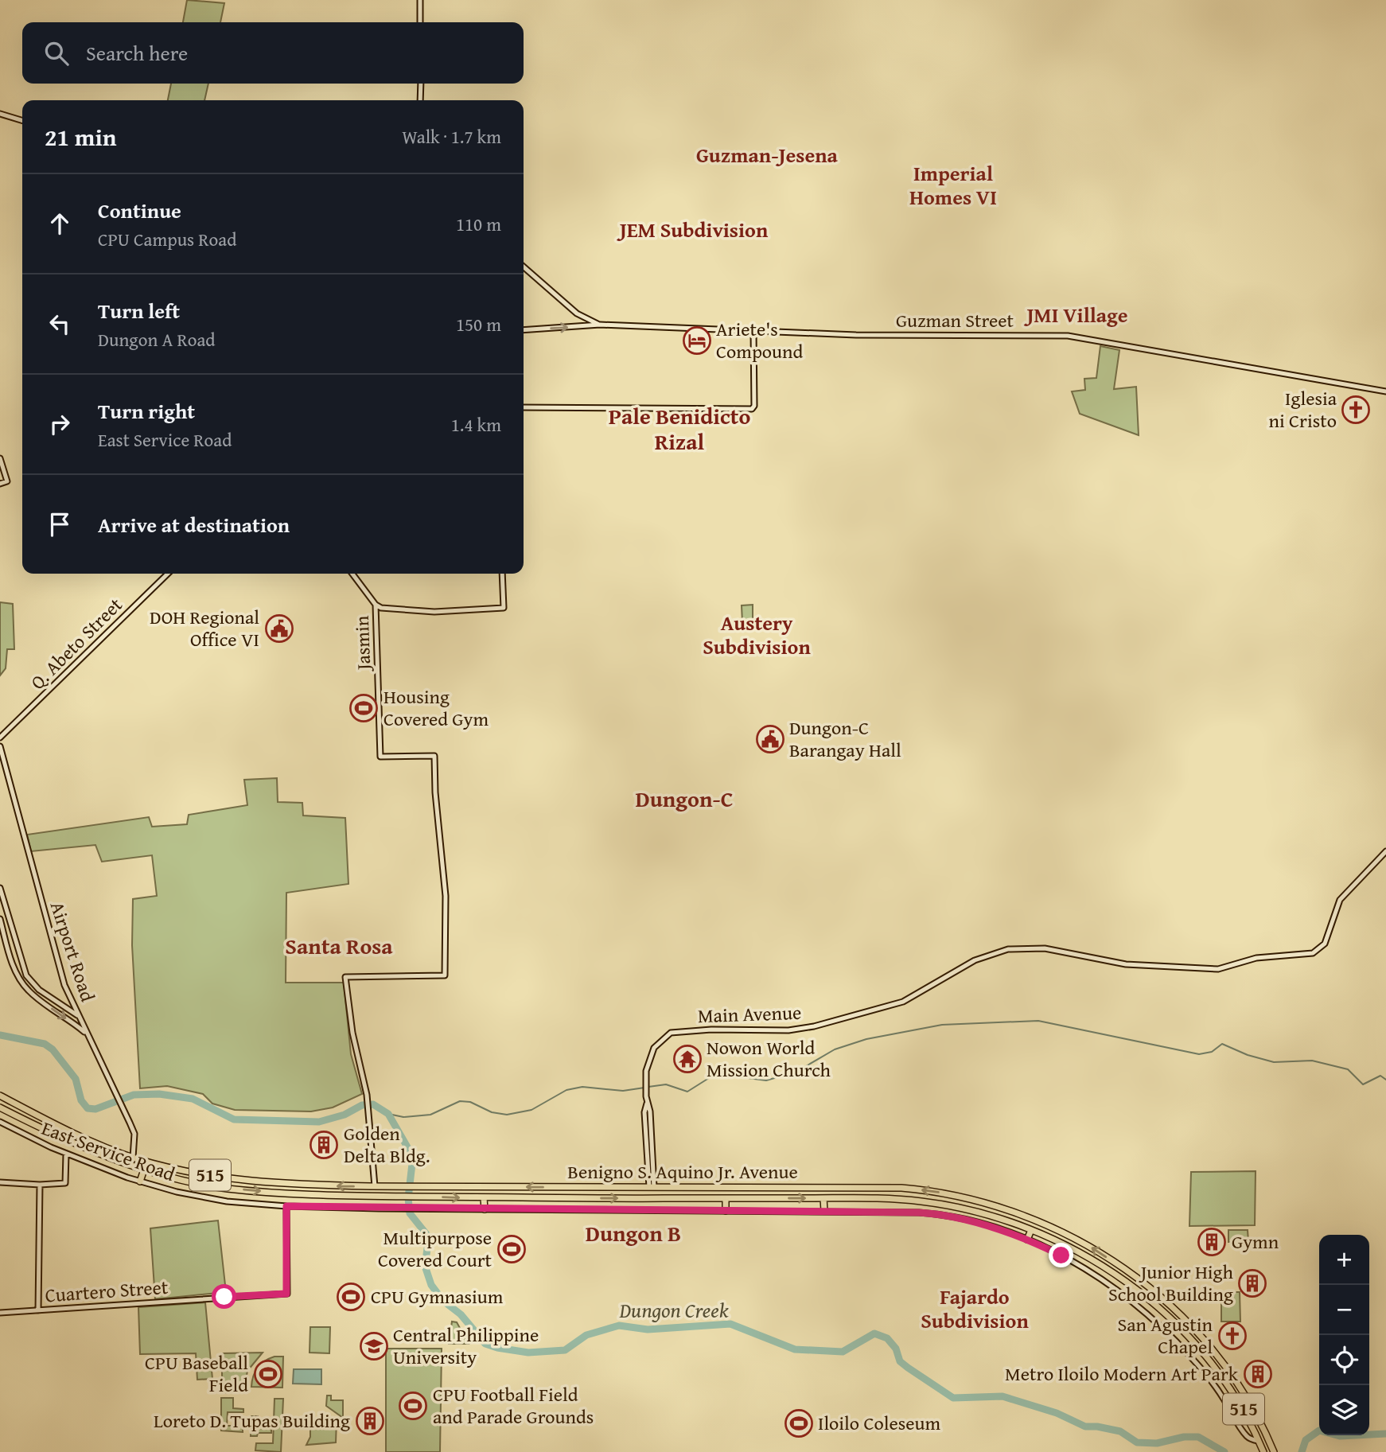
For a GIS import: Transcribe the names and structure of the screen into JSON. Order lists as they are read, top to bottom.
{
  "streets": {
    "highway": ["Benigno S. Aquino Jr. Avenue", "515"],
    "street": [
      "Guzman Street",
      "Jasmin",
      "Q. Abeto Street",
      "Airport Road",
      "Main Avenue",
      "East Service Road",
      "Cuartero Street"
    ]
  },
  "crossings": [
    ["Jasmin", "Benigno S. Aquino Jr. Avenue"],
    ["Airport Road", "Benigno S. Aquino Jr. Avenue"],
    ["Main Avenue", "Benigno S. Aquino Jr. Avenue"],
    ["East Service Road", "Benigno S. Aquino Jr. Avenue"],
    ["East Service Road", "Cuartero Street"]
  ],
  "districts": [
    "Guzman-Jesena",
    "Imperial Homes VI",
    "JEM Subdivision",
    "JMI Village",
    "Pale Benidicto Rizal",
    "Austery Subdivision",
    "Dungon-C",
    "Santa Rosa",
    "Dungon B",
    "Fajardo Subdivision"
  ],
  "water": ["Dungon Creek"],
  "places": {
    "hotel": ["Ariete's Compound"],
    "church": ["Iglesia ni Cristo", "San Agustin Chapel"],
    "public building": ["DOH Regional Office VI", "Dungon-C Barangay Hall"],
    "sports": [
      "Housing Covered Gym",
      "Multipurpose Covered Court",
      "CPU Gymnasium",
      "CPU Baseball Field",
      "CPU Football Field and Parade Grounds",
      "Iloilo Coleseum"
    ],
    "temple": ["Nowon World Mission Church"],
    "building": [
      "Golden Delta Bldg.",
      "Gymn",
      "Junior High School Building",
      "Metro Iloilo Modern Art Park",
      "Loreto D. Tupas Building"
    ],
    "school or university": ["Central Philippine University"]
  },
  "page": {
    "search": "Search here",
    "heading": ["21 min", "Walk · 1.7 km"],
    "list": [
      ["Continue", "CPU Campus Road", "110 m"],
      ["Turn left", "Dungon A Road", "150 m"],
      ["Turn right", "East Service Road", "1.4 km"],
      "Arrive at destination"
    ],
    "map_buttons": ["+", "−"]
  }
}
